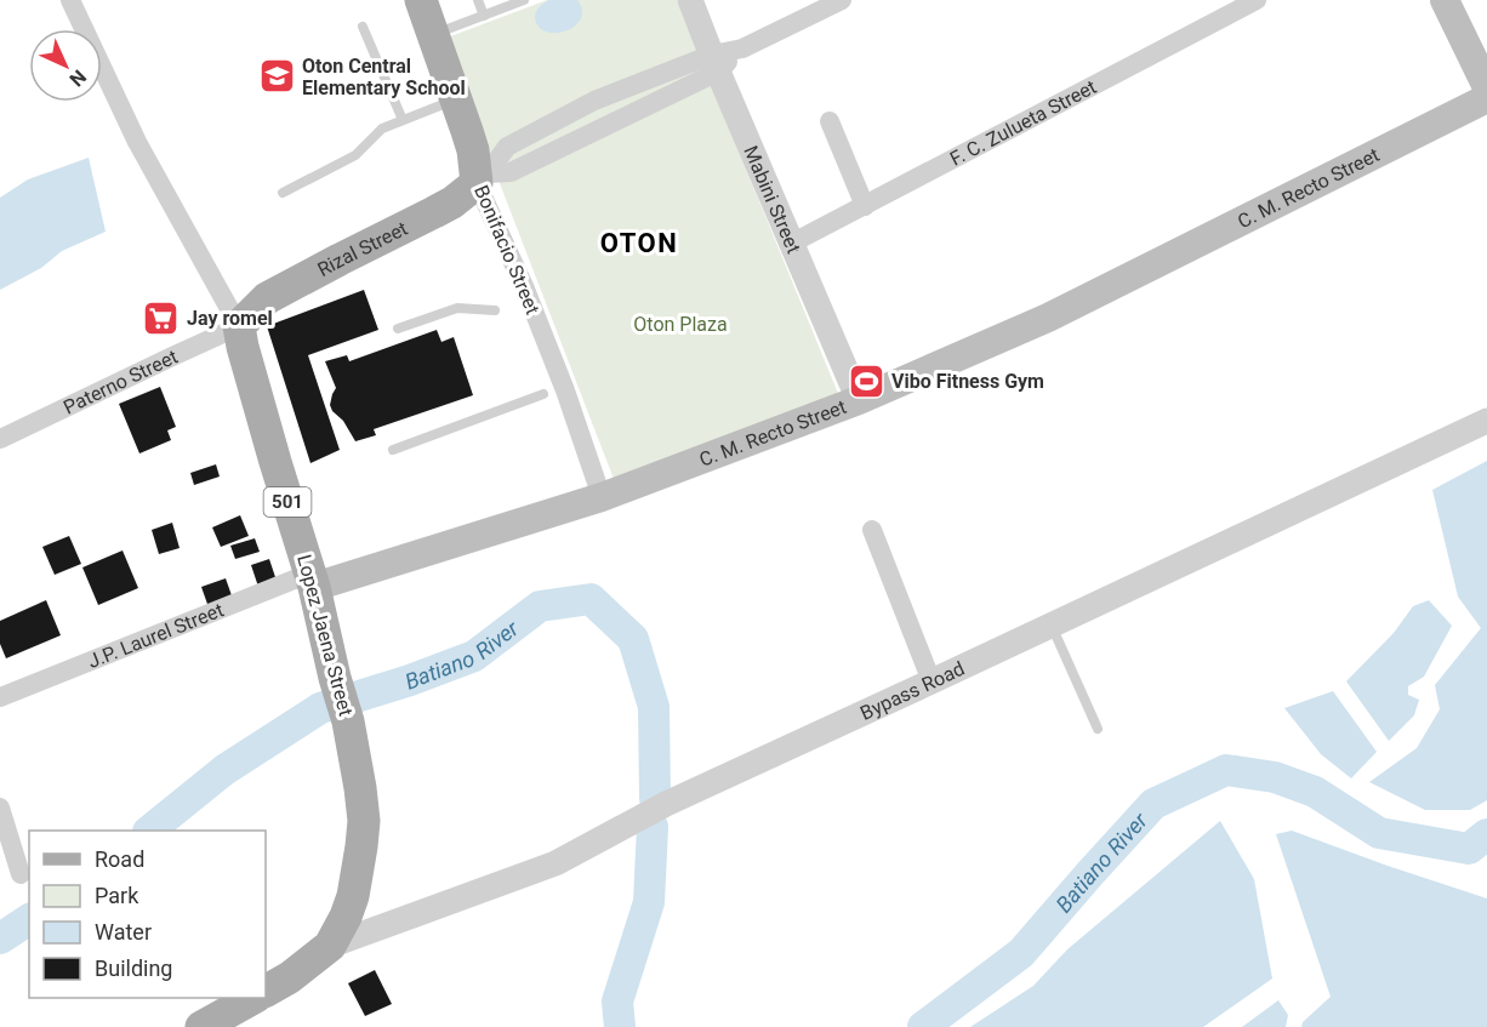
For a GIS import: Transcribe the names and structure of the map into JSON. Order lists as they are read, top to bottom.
{
  "streets": {
    "main road": [
      "C. M. Recto Street",
      "Rizal Street",
      "Bonifacio Street",
      "501",
      "Lopez Jaena Street"
    ],
    "street": [
      "F. C. Zulueta Street",
      "Mabini Street",
      "Paterno Street",
      "J.P. Laurel Street",
      "Bypass Road"
    ]
  },
  "crossings": [
    ["F. C. Zulueta Street", "Mabini Street"],
    ["C. M. Recto Street", "Mabini Street"],
    ["C. M. Recto Street", "Bonifacio Street"],
    ["C. M. Recto Street", "J.P. Laurel Street"],
    ["C. M. Recto Street", "Lopez Jaena Street"],
    ["Mabini Street", "Rizal Street"],
    ["Rizal Street", "Bonifacio Street"],
    ["Rizal Street", "Paterno Street"],
    ["Rizal Street", "Lopez Jaena Street"],
    ["Paterno Street", "Lopez Jaena Street"],
    ["501", "Lopez Jaena Street"],
    ["501", "Bypass Road"],
    ["J.P. Laurel Street", "Lopez Jaena Street"],
    ["Lopez Jaena Street", "Bypass Road"]
  ],
  "districts": ["OTON"],
  "water": ["Batiano River"],
  "parks": ["Oton Plaza"],
  "places": {
    "school or university": ["Oton Central Elementary School"],
    "supermarket": ["Jay romel"],
    "sports": ["Vibo Fitness Gym"]
  },
  "legend": [
    "Road",
    "Park",
    "Water",
    "Building"
  ],
  "north": "bottom right"
}
